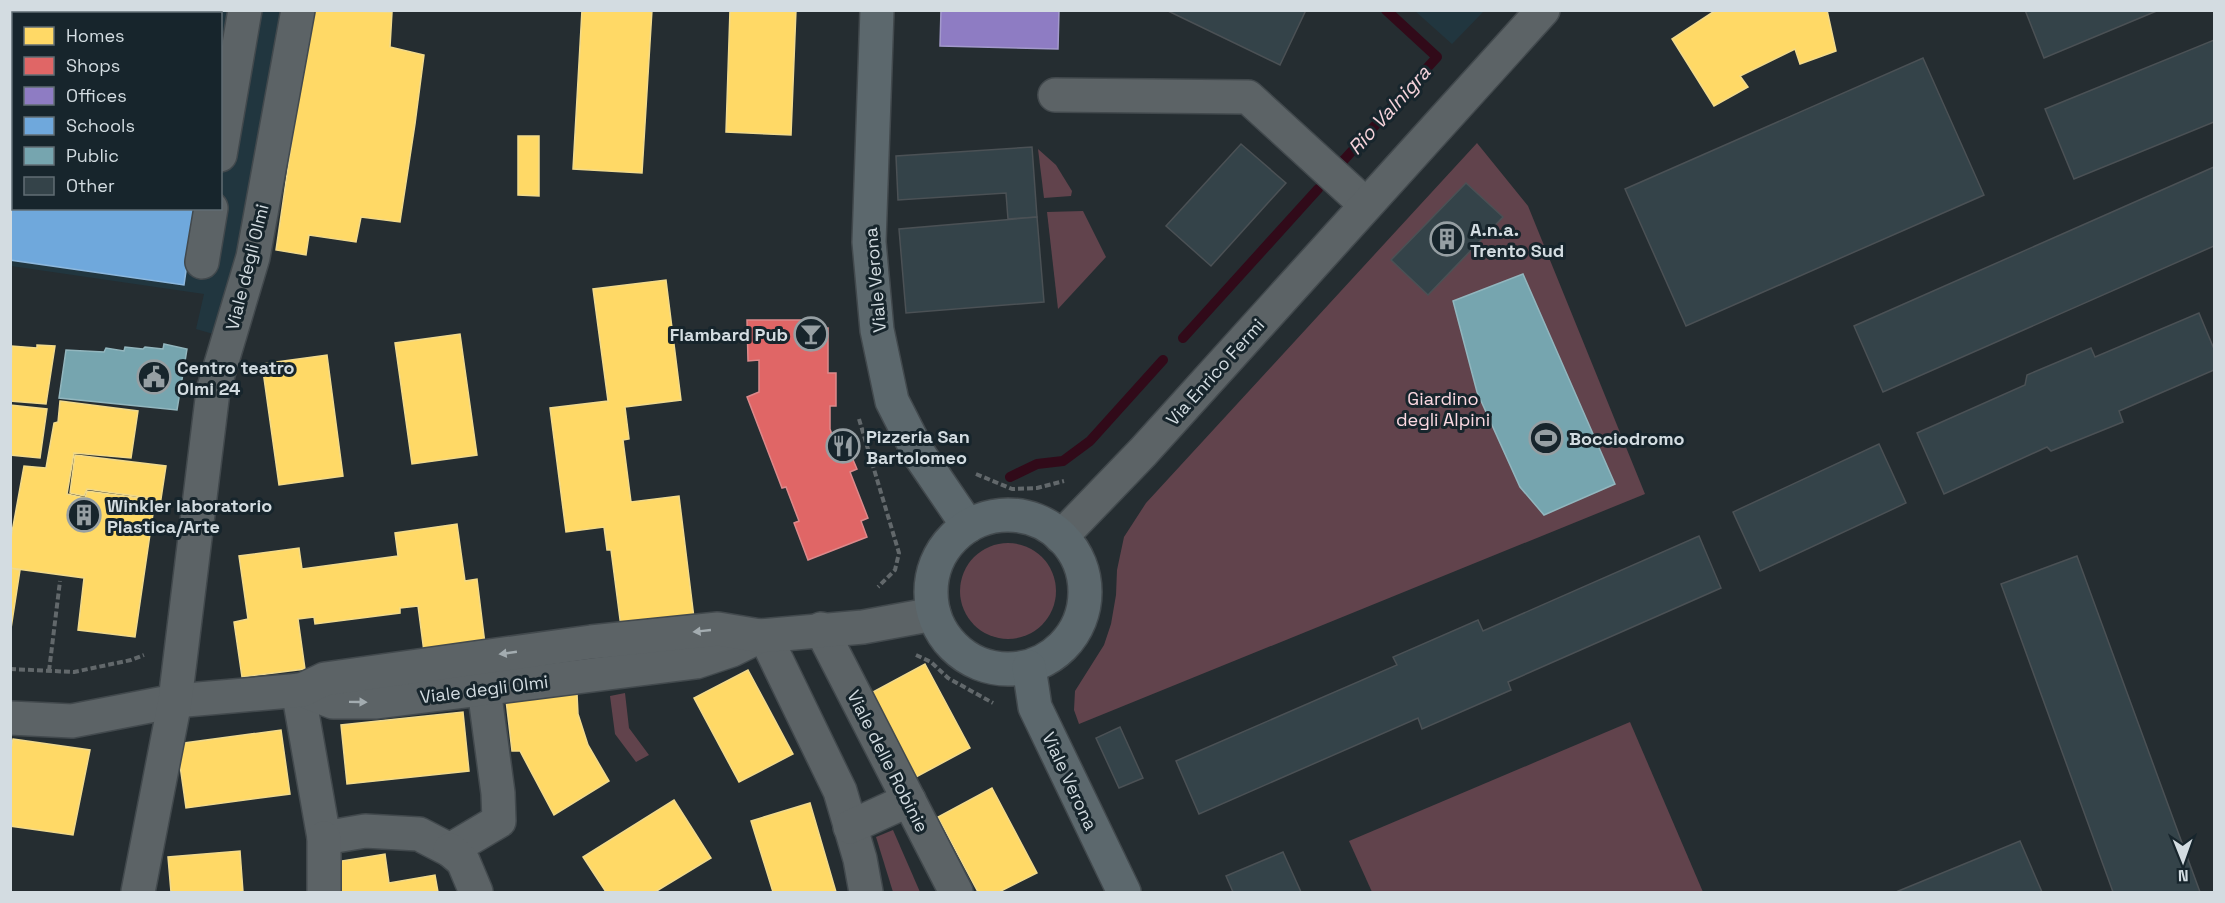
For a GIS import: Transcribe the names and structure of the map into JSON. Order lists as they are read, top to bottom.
{
  "streets": {
    "main road": ["Viale Verona"],
    "street": ["Viale degli Olmi", "Via Enrico Fermi", "Viale delle Robinie"]
  },
  "crossings": [
    ["Viale degli Olmi", "Viale Verona"],
    ["Viale degli Olmi", "Via Enrico Fermi"],
    ["Viale degli Olmi", "Viale delle Robinie"],
    ["Viale Verona", "Via Enrico Fermi"]
  ],
  "water": ["Rio Valnigra"],
  "parks": ["Giardino degli Alpini"],
  "places": {
    "building": ["A.n.a. Trento Sud", "Winkler laboratorio Plastica/Arte"],
    "bar": ["Flambard Pub"],
    "public building": ["Centro teatro Olmi 24"],
    "sports": ["Bocciodromo"],
    "restaurant": ["Pizzeria San Bartolomeo"]
  },
  "legend": [
    "Homes",
    "Shops",
    "Offices",
    "Schools",
    "Public",
    "Other"
  ],
  "north": "bottom"
}
